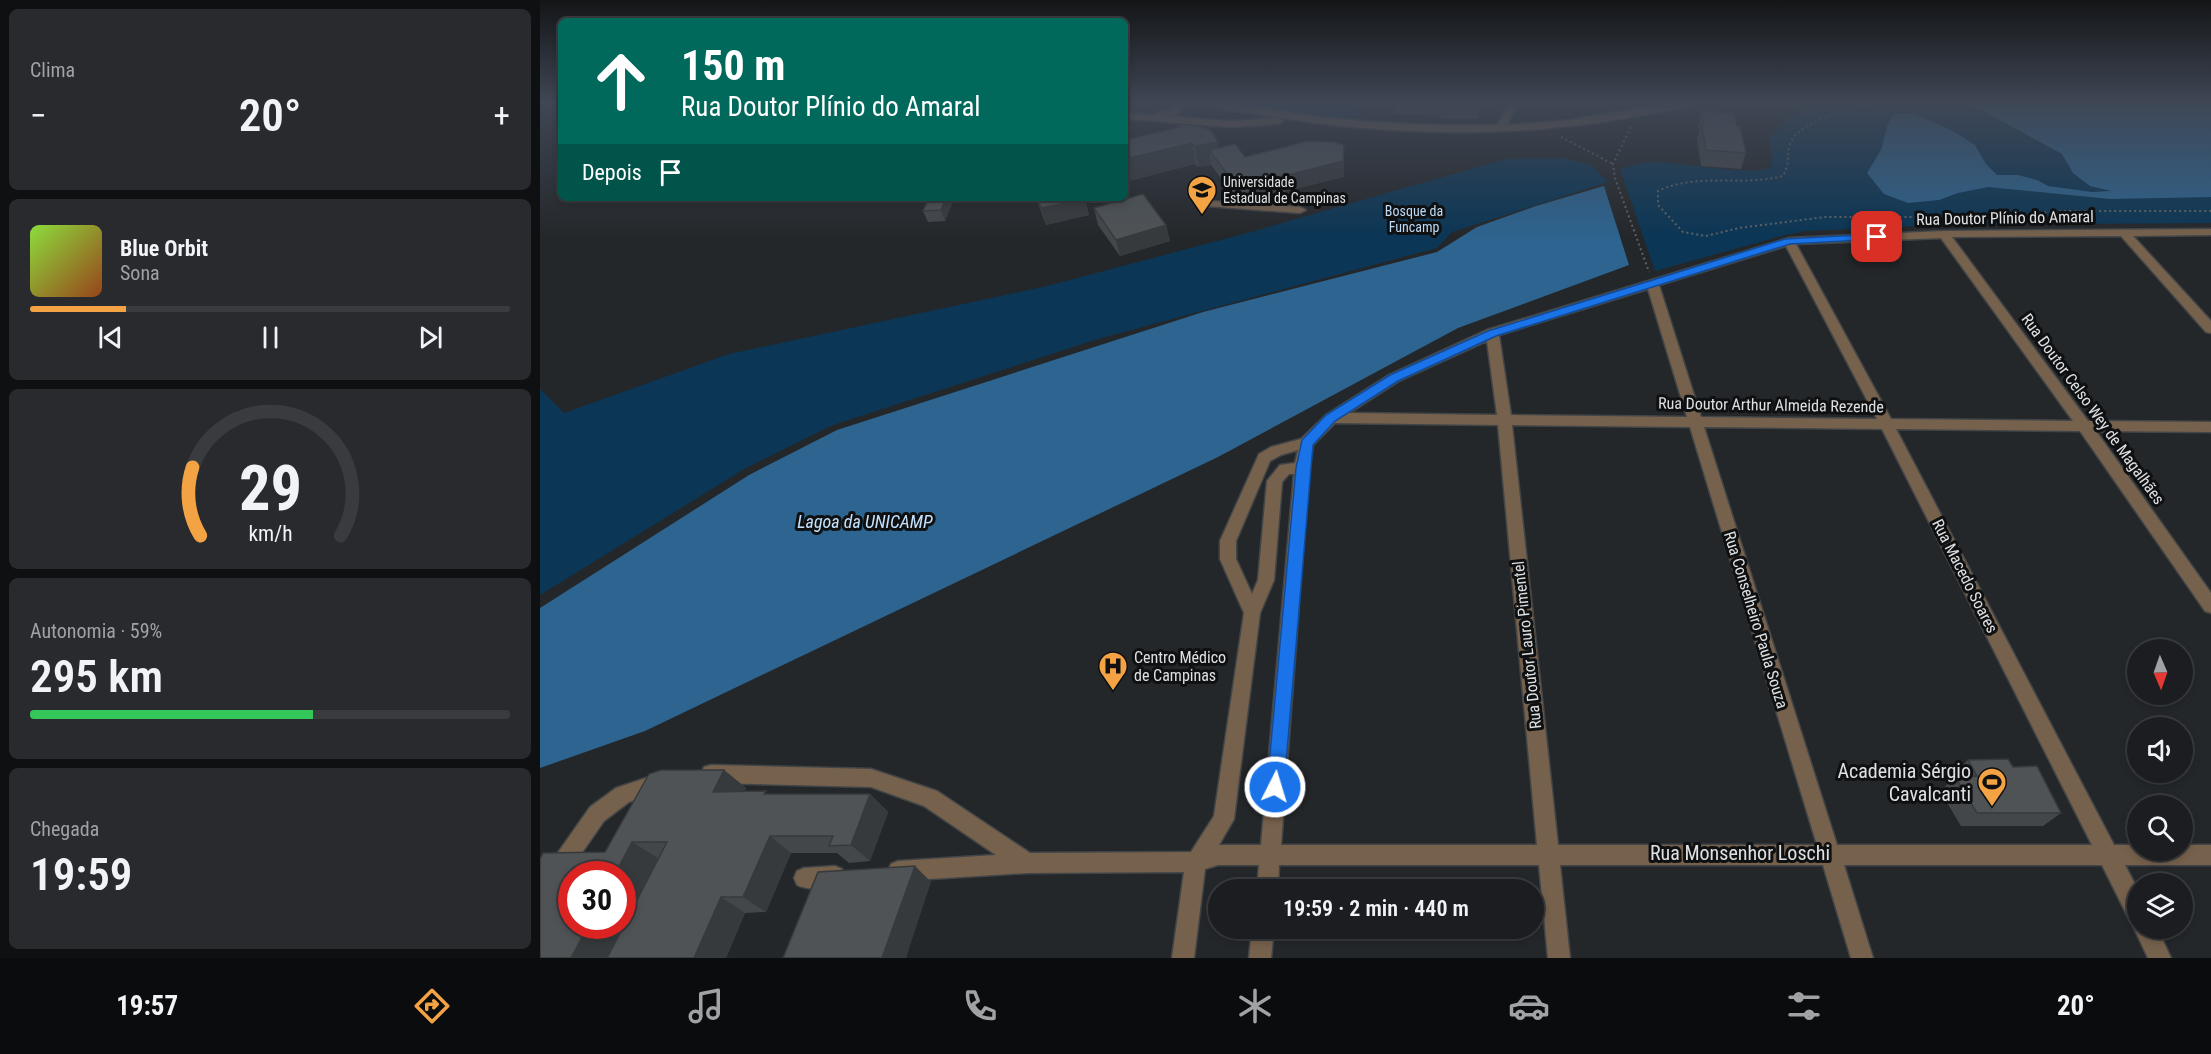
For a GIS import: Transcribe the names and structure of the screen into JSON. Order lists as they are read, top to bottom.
{
  "streets": {
    "street": [
      "Rua Doutor Plínio do Amaral",
      "Rua Doutor Arthur Almeida Rezende",
      "Rua Doutor Celso Wey de Magalhães",
      "Rua Macedo Soares",
      "Rua Conselheiro Paula Souza",
      "Rua Doutor Lauro Pimentel",
      "Rua Monsenhor Loschi"
    ]
  },
  "crossings": [
    ["Rua Doutor Plínio do Amaral", "Rua Doutor Arthur Almeida Rezende"],
    ["Rua Doutor Plínio do Amaral", "Rua Doutor Celso Wey de Magalhães"],
    ["Rua Doutor Plínio do Amaral", "Rua Macedo Soares"],
    ["Rua Doutor Plínio do Amaral", "Rua Conselheiro Paula Souza"],
    ["Rua Doutor Plínio do Amaral", "Rua Doutor Lauro Pimentel"],
    ["Rua Doutor Arthur Almeida Rezende", "Rua Doutor Celso Wey de Magalhães"],
    ["Rua Doutor Arthur Almeida Rezende", "Rua Macedo Soares"],
    ["Rua Doutor Arthur Almeida Rezende", "Rua Conselheiro Paula Souza"],
    ["Rua Doutor Arthur Almeida Rezende", "Rua Doutor Lauro Pimentel"],
    ["Rua Macedo Soares", "Rua Monsenhor Loschi"],
    ["Rua Conselheiro Paula Souza", "Rua Monsenhor Loschi"],
    ["Rua Doutor Lauro Pimentel", "Rua Monsenhor Loschi"]
  ],
  "water": ["Lagoa da UNICAMP"],
  "parks": ["Bosque da Funcamp"],
  "places": {
    "school or university": ["Universidade Estadual de Campinas"],
    "hospital": ["Centro Médico de Campinas"],
    "sports": ["Academia Sérgio Cavalcanti"]
  },
  "north": "bottom",
  "page": {
    "tile": [
      "Clima",
      ["Autonomia · 59%", "295 km"],
      ["Chegada", "19:59"]
    ],
    "turn": ["150 m", "Rua Doutor Plínio do Amaral"],
    "heat": ["−", "20°", "+"],
    "then": "Depois",
    "song": ["Blue Orbit", "Sona"],
    "limit": "30",
    "trip": "19:59 · 2 min · 440 m",
    "tabs": ["19:57", "20°"],
    "gauge": ["29", "km/h"]
  }
}
